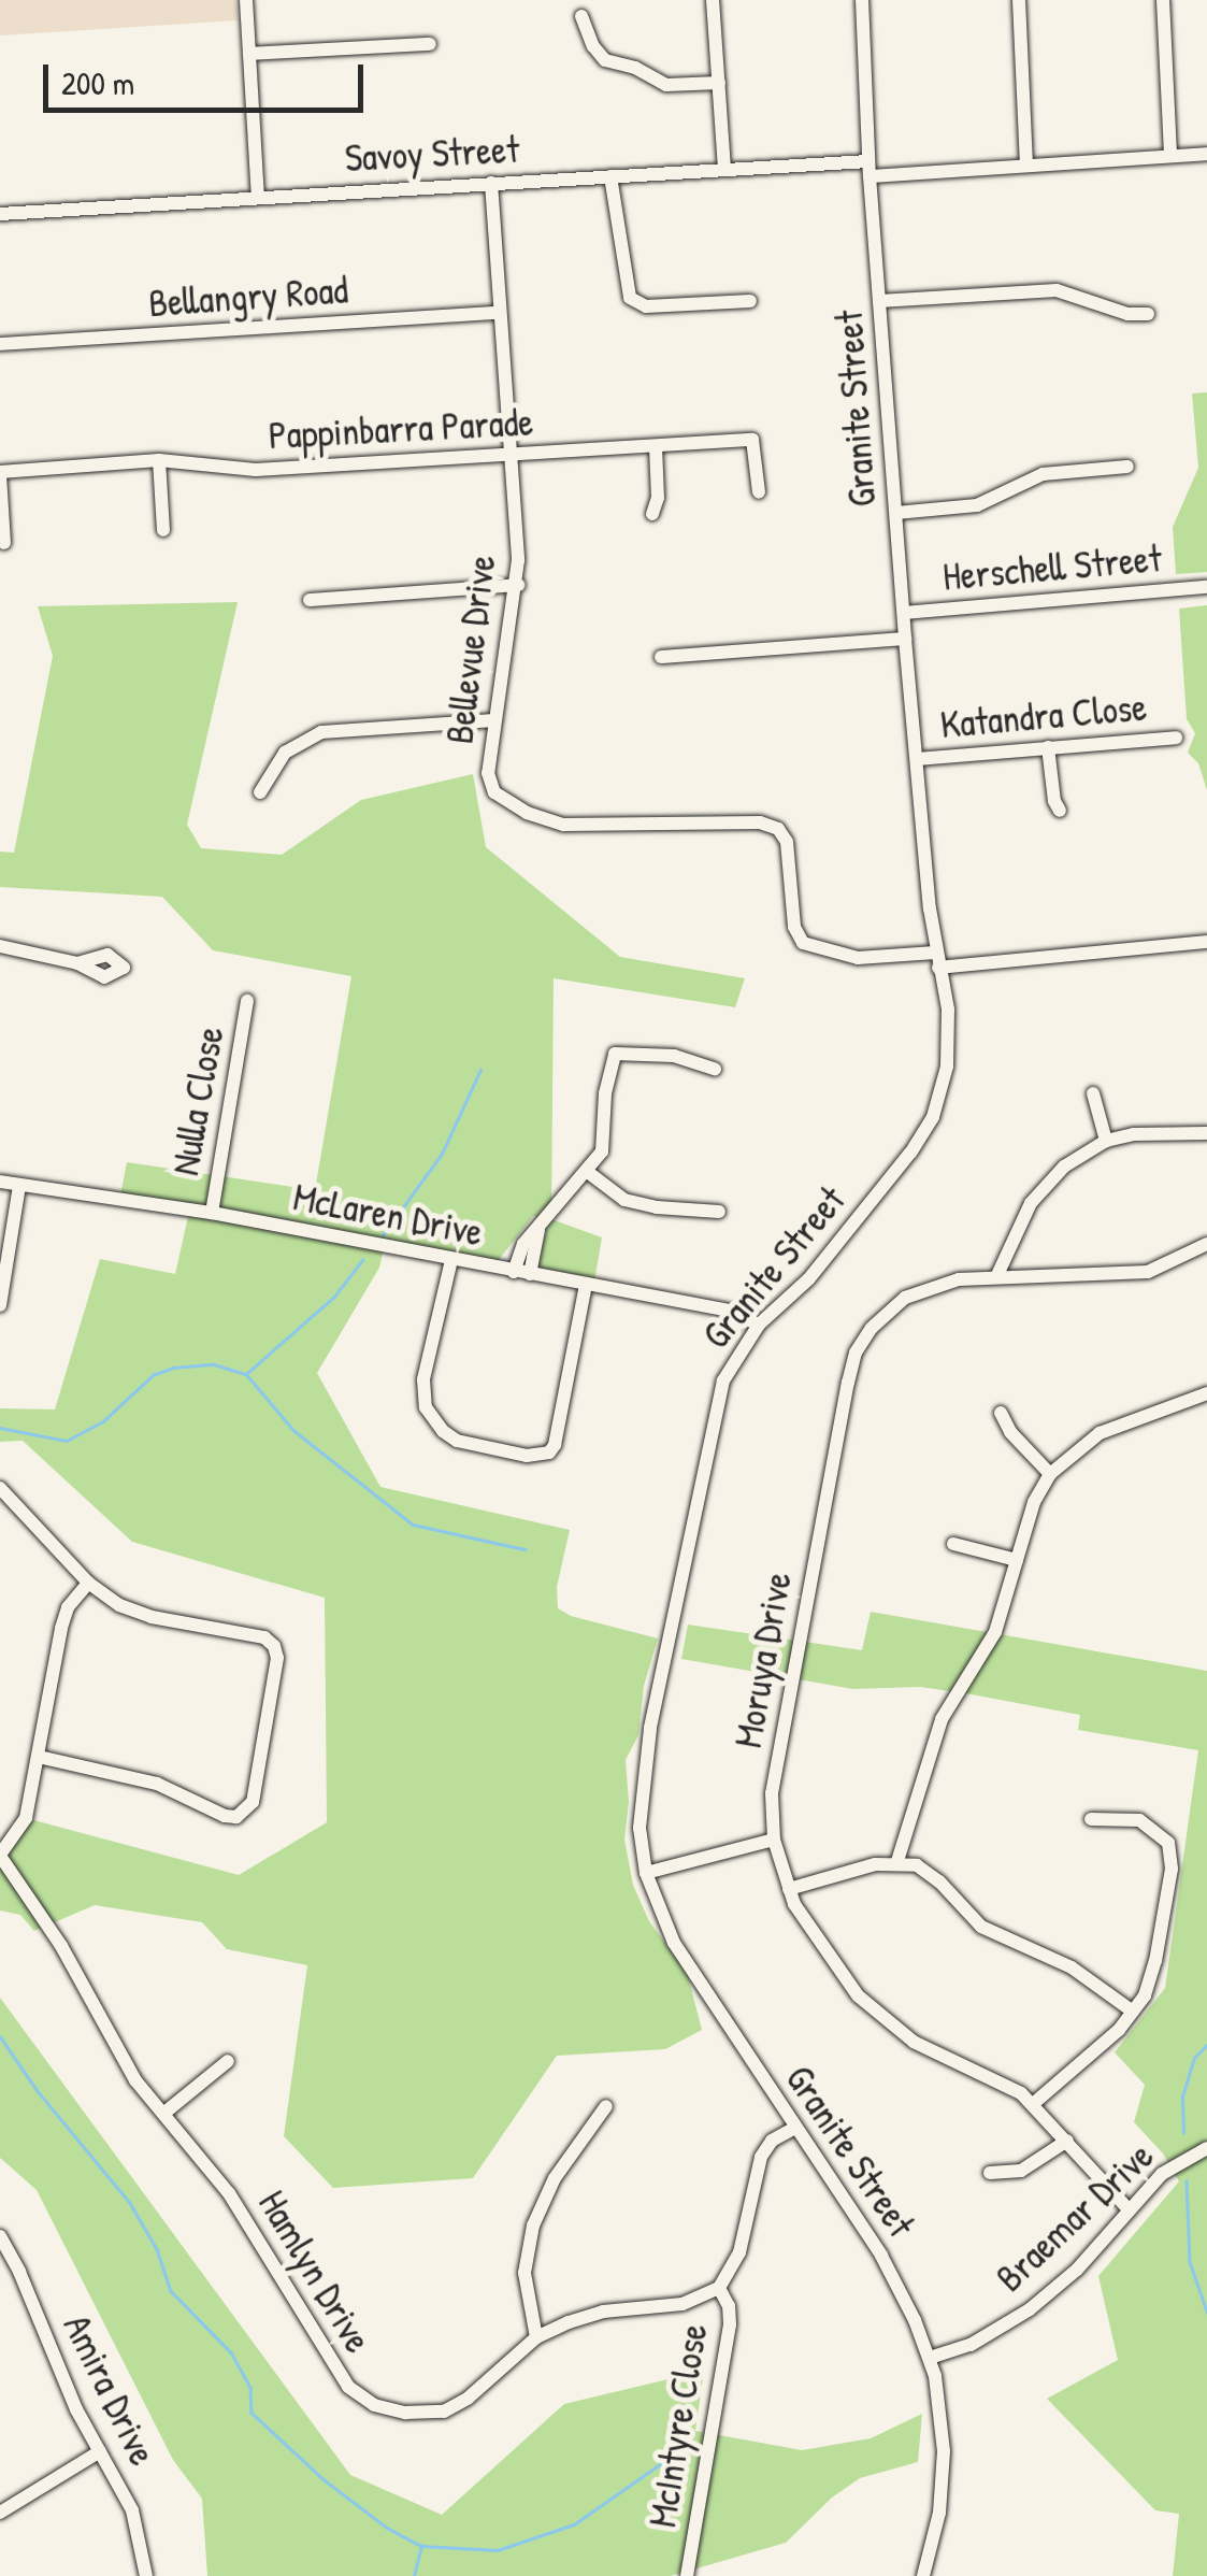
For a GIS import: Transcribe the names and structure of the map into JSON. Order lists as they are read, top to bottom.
{
  "streets": {
    "street": [
      "Savoy Street",
      "Bellangry Road",
      "Granite Street",
      "Pappinbarra Parade",
      "Herschell Street",
      "Bellevue Drive",
      "Katandra Close",
      "Nulla Close",
      "McLaren Drive",
      "Moruya Drive",
      "Braemar Drive",
      "Hamlyn Drive",
      "Amira Drive",
      "McIntyre Close"
    ]
  },
  "crossings": [
    ["Savoy Street", "Granite Street"],
    ["Savoy Street", "Bellevue Drive"],
    ["Bellangry Road", "Bellevue Drive"],
    ["Granite Street", "Herschell Street"],
    ["Granite Street", "Bellevue Drive"],
    ["Granite Street", "Katandra Close"],
    ["Granite Street", "McLaren Drive"],
    ["Granite Street", "Braemar Drive"],
    ["Pappinbarra Parade", "Bellevue Drive"],
    ["Nulla Close", "McLaren Drive"],
    ["Moruya Drive", "Braemar Drive"],
    ["Hamlyn Drive", "McIntyre Close"]
  ],
  "scale_bar": "200 m"
}
